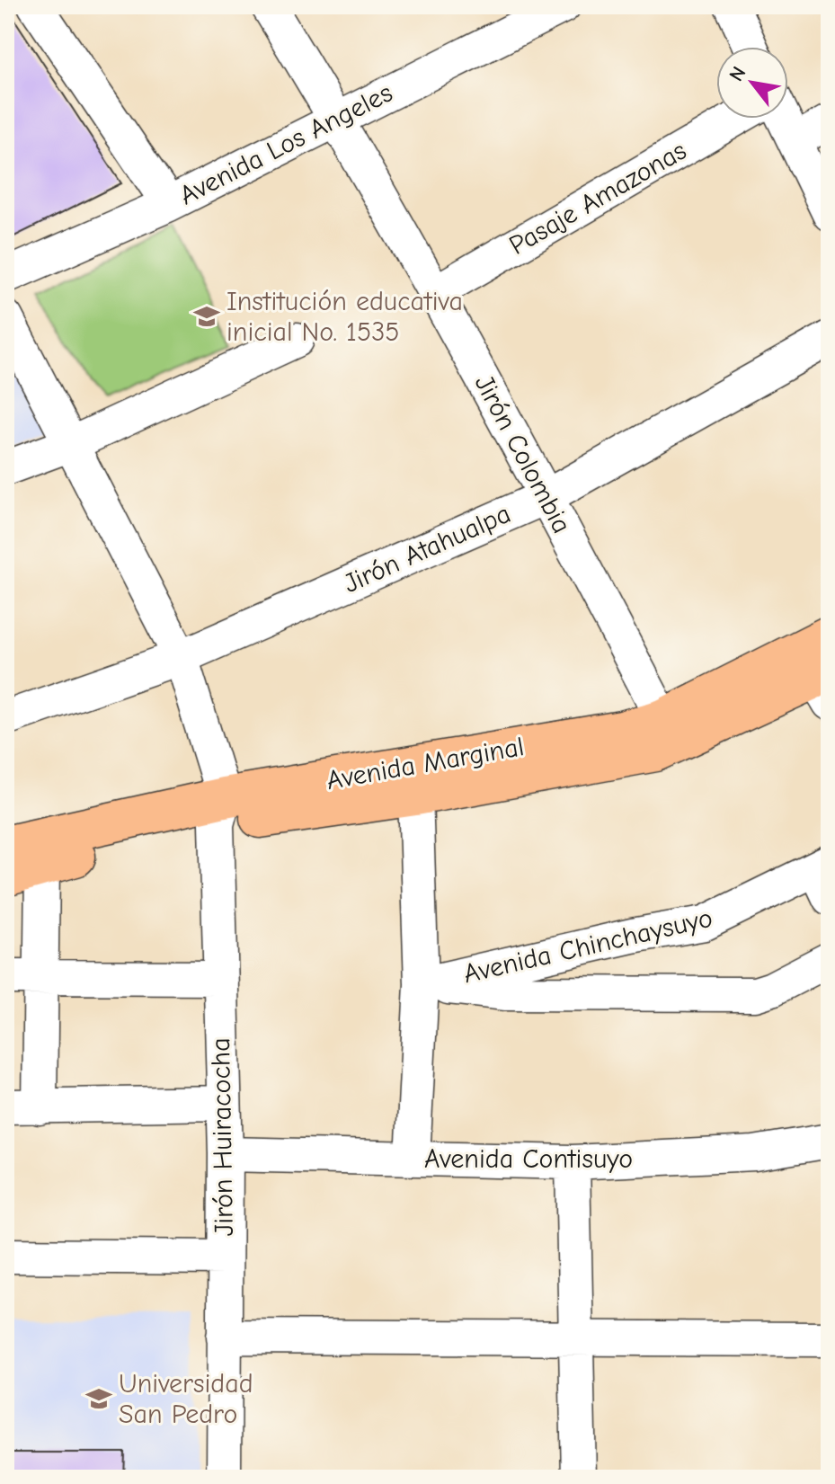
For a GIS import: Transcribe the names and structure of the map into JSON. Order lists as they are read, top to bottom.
{
  "streets": {
    "main road": ["Avenida Marginal"],
    "street": [
      "Avenida Los Angeles",
      "Pasaje Amazonas",
      "Jirón Colombia",
      "Jirón Atahualpa",
      "Avenida Chinchaysuyo",
      "Jirón Huiracocha",
      "Avenida Contisuyo"
    ]
  },
  "crossings": [
    ["Avenida Los Angeles", "Jirón Colombia"],
    ["Pasaje Amazonas", "Jirón Colombia"],
    ["Jirón Colombia", "Jirón Atahualpa"],
    ["Jirón Colombia", "Avenida Marginal"],
    ["Jirón Atahualpa", "Jirón Huiracocha"],
    ["Avenida Marginal", "Jirón Huiracocha"],
    ["Jirón Huiracocha", "Avenida Contisuyo"]
  ],
  "places": {
    "school or university": ["Institución educativa inicial No. 1535", "Universidad San Pedro"]
  },
  "north": "top left"
}
